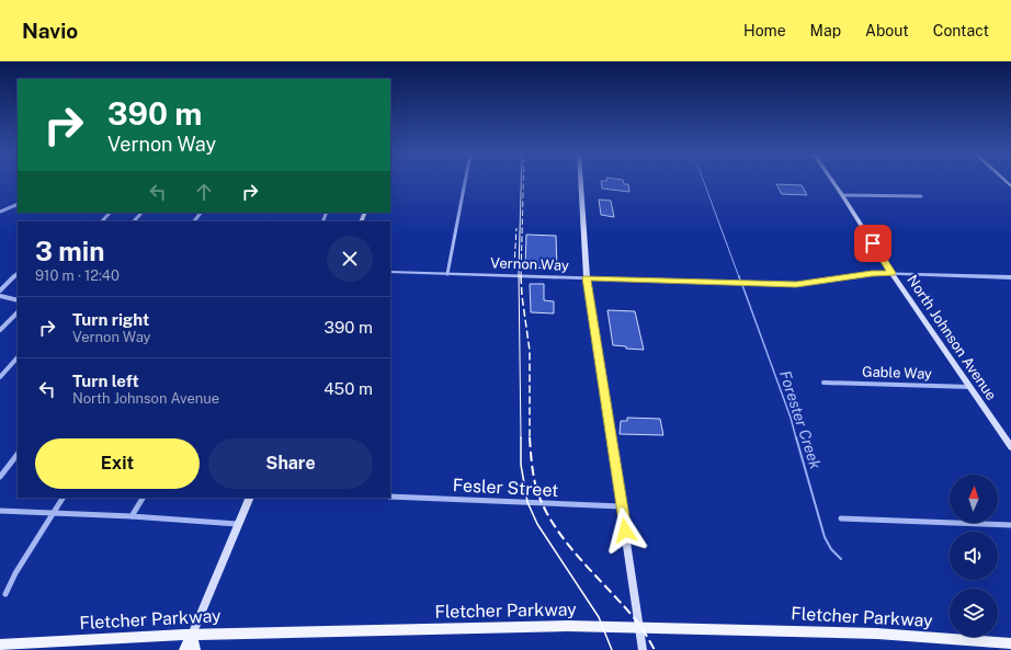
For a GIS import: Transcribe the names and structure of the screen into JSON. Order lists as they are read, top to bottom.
{
  "streets": {
    "main road": ["North Johnson Avenue", "Fletcher Parkway"],
    "street": ["Vernon Way", "Gable Way", "Fesler Street"]
  },
  "crossings": [
    ["Vernon Way", "North Johnson Avenue"],
    ["North Johnson Avenue", "Gable Way"]
  ],
  "water": ["Forester Creek"],
  "north": "top",
  "page": {
    "header": "Navio",
    "nav": [
      "Home",
      "Map",
      "About",
      "Contact"
    ],
    "turn": ["390 m", "Vernon Way"],
    "heading": ["3 min", "910 m · 12:40"],
    "list": [
      {
        "name": "Turn right",
        "note": "Vernon Way",
        "value": "390 m"
      },
      {
        "name": "Turn left",
        "note": "North Johnson Avenue",
        "value": "450 m"
      }
    ],
    "buttons": ["Exit", "Share"]
  }
}
